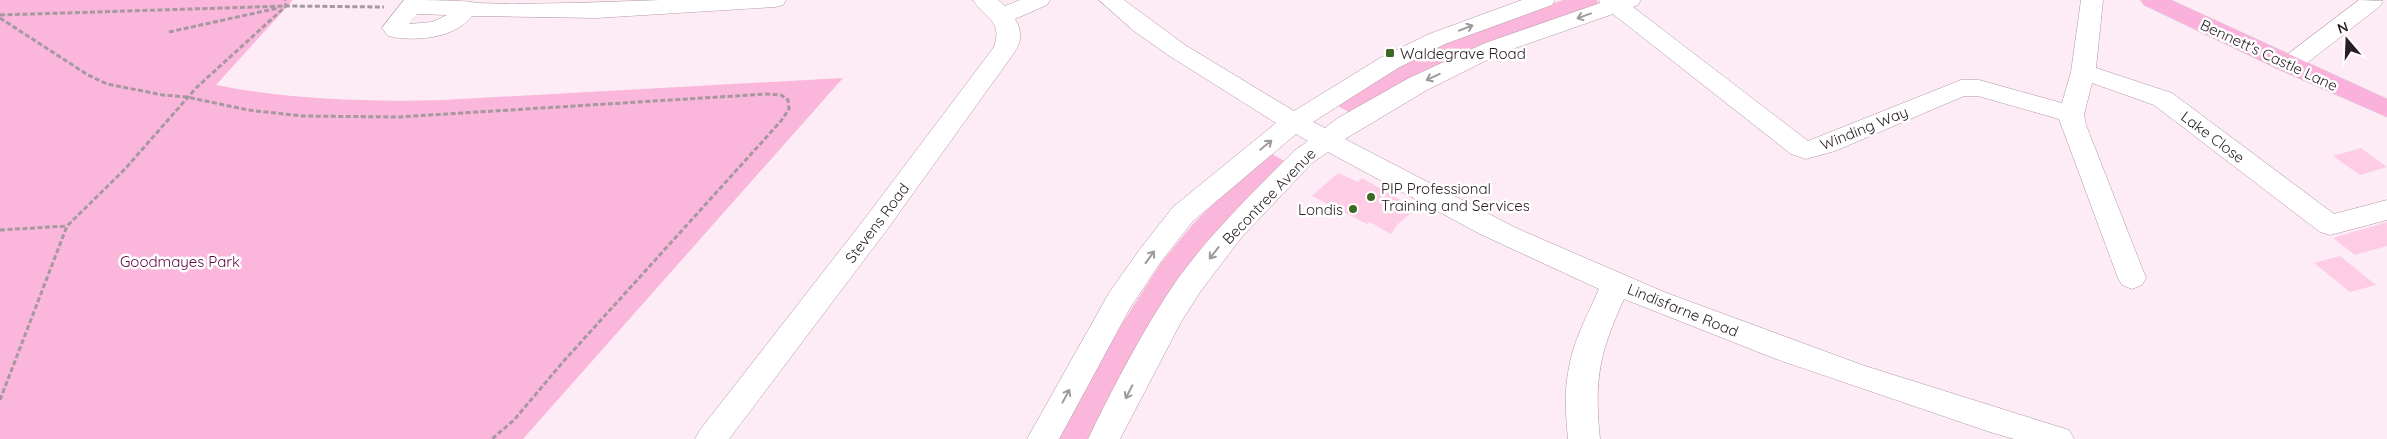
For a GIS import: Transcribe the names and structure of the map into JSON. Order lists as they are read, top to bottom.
{
  "streets": {
    "main road": ["Bennett's Castle Lane"],
    "street": [
      "Winding Way",
      "Lake Close",
      "Becontree Avenue",
      "Stevens Road",
      "Lindisfarne Road"
    ]
  },
  "crossings": [
    ["Winding Way", "Becontree Avenue"],
    ["Becontree Avenue", "Lindisfarne Road"]
  ],
  "parks": ["Goodmayes Park"],
  "places": {
    "transit": ["Waldegrave Road"],
    "other": ["PIP Professional Training and Services", "Londis"]
  },
  "north": "top"
}
